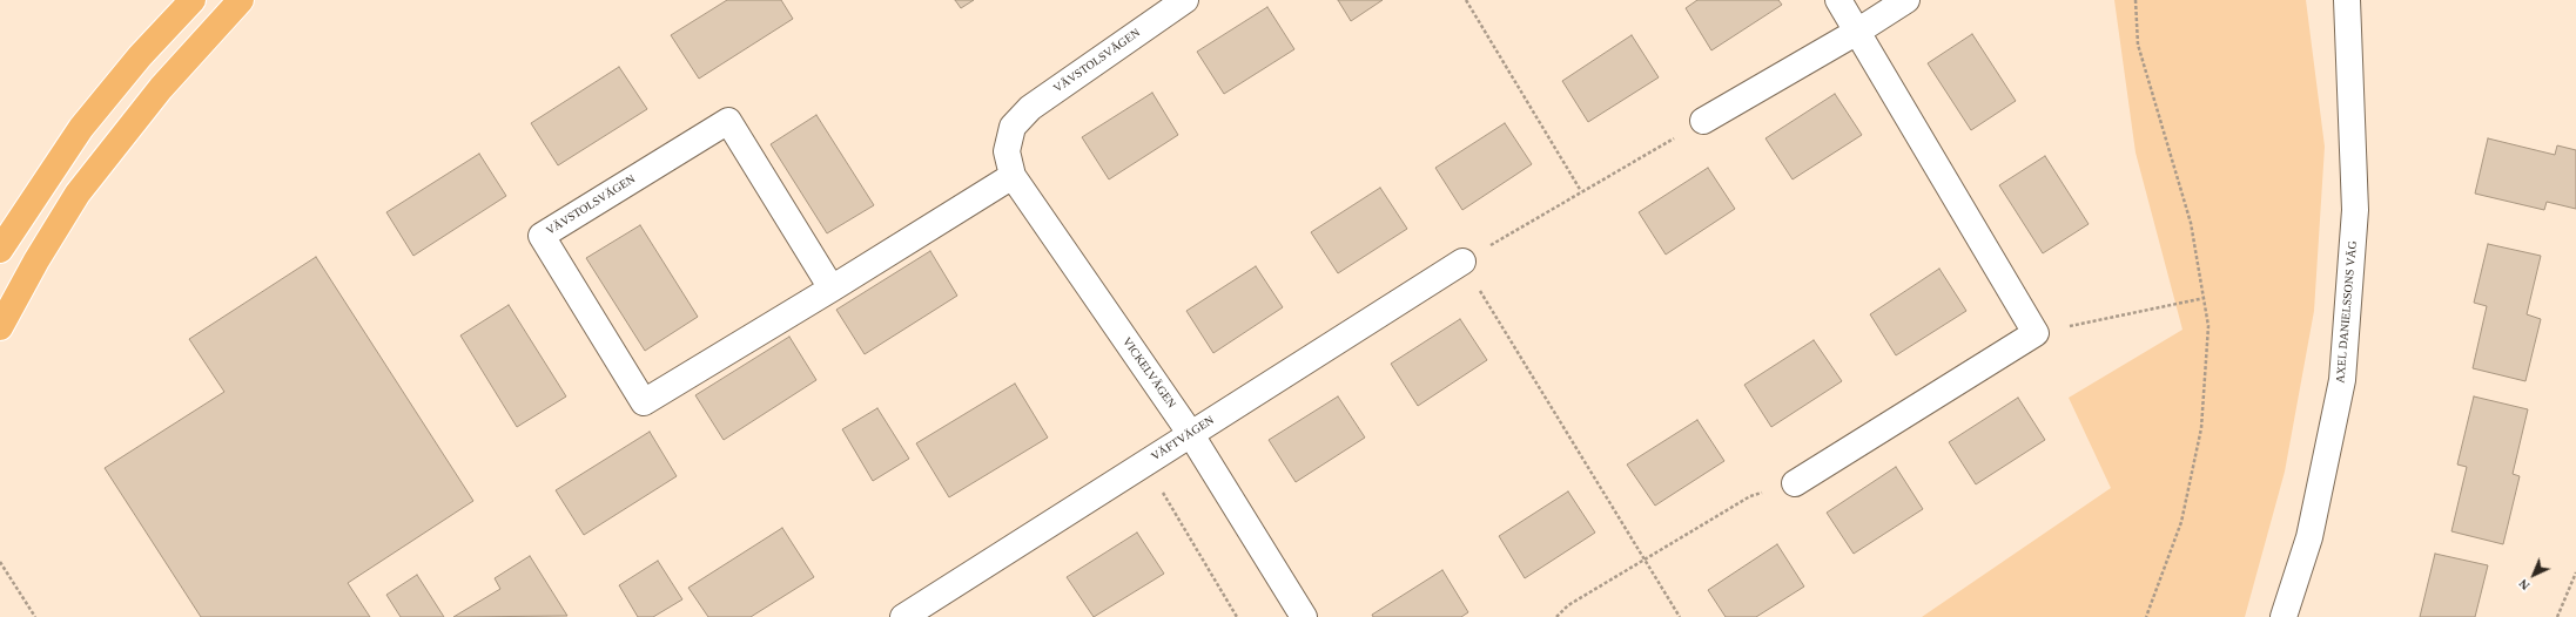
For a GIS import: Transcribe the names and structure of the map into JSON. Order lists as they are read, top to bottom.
{
  "streets": {
    "street": [
      "VÄVSTOLSVÄGEN",
      "AXEL DANIELSSONS VÄG",
      "VICKELVÄGEN",
      "VÄFTVÄGEN"
    ]
  },
  "crossings": [
    ["VÄVSTOLSVÄGEN", "VICKELVÄGEN"],
    ["VICKELVÄGEN", "VÄFTVÄGEN"]
  ],
  "north": "bottom left"
}
